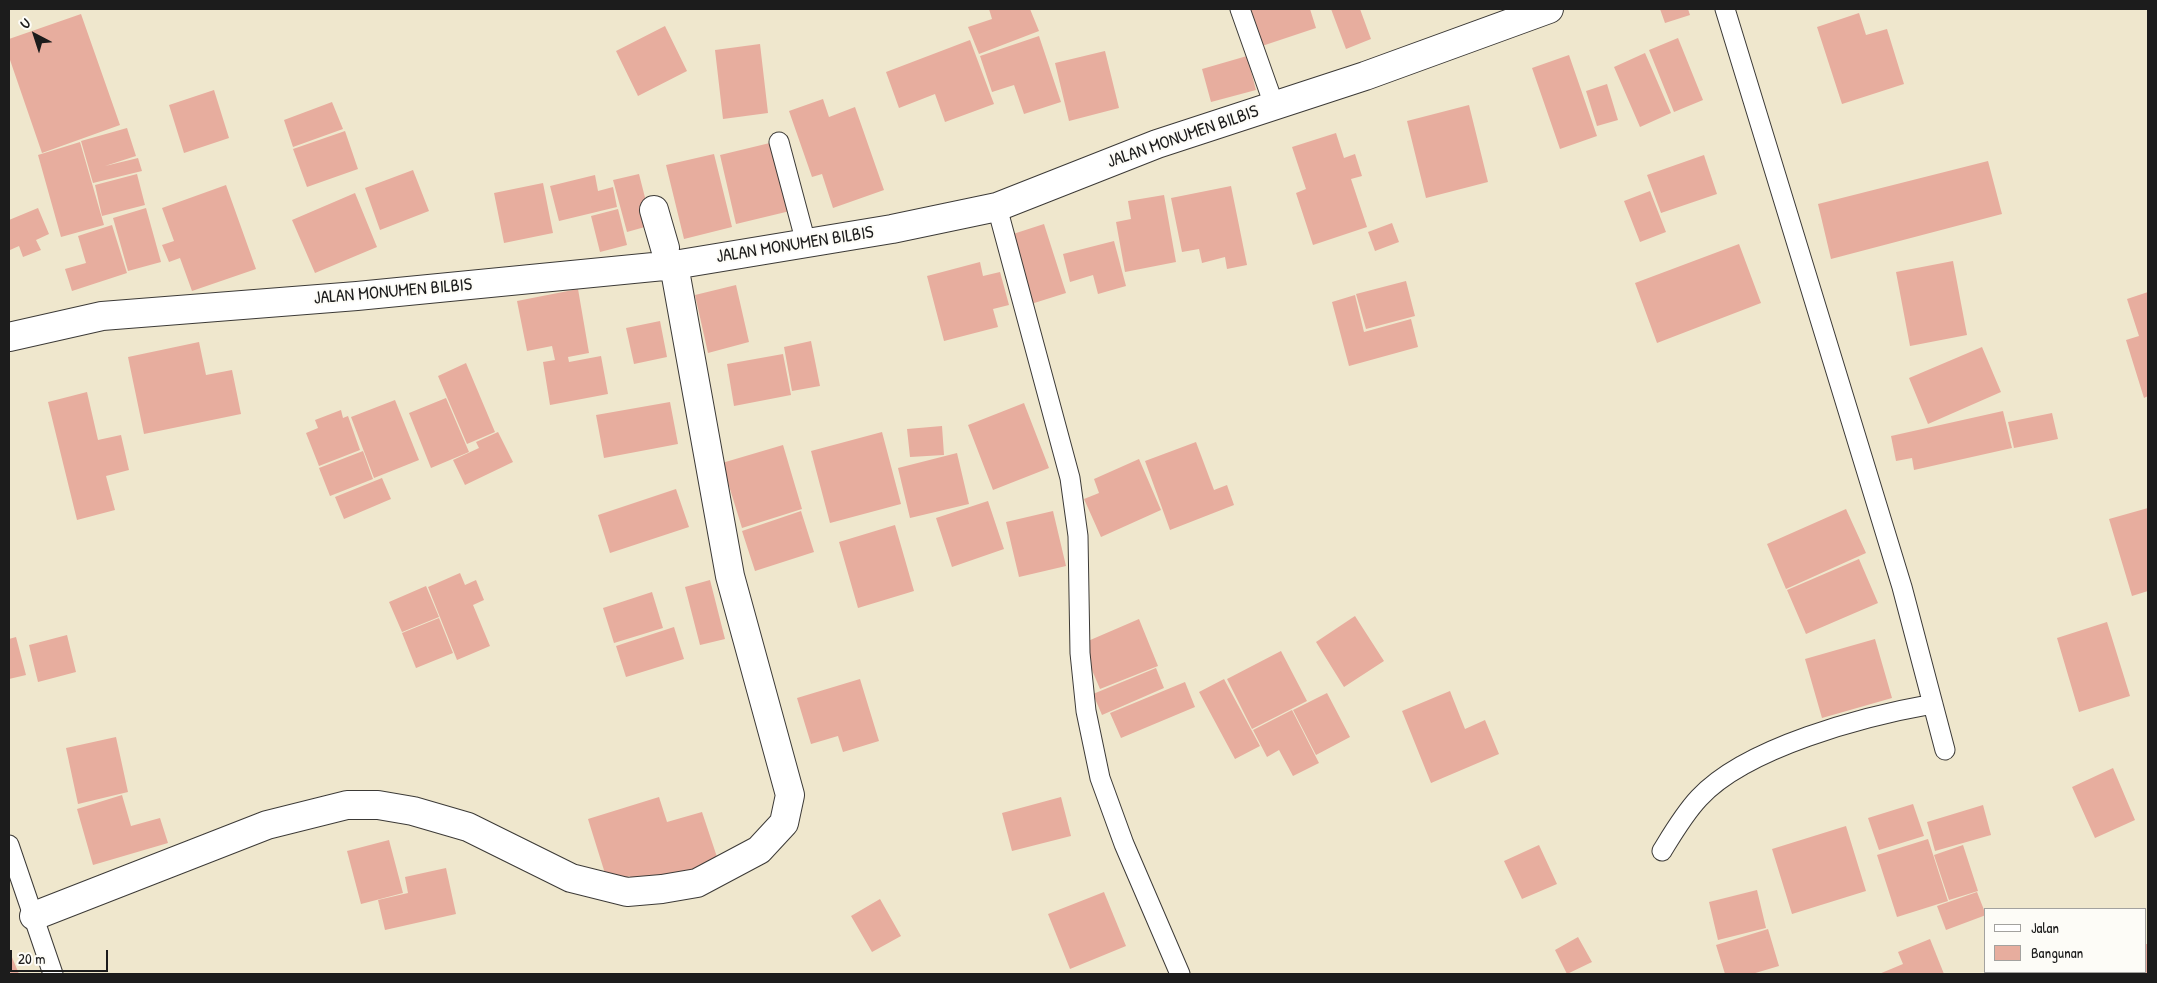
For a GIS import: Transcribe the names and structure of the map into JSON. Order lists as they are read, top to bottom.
{
  "streets": {
    "street": ["JALAN MONUMEN BILBIS"]
  },
  "legend": ["Jalan", "Bangunan"],
  "scale_bar": "20 m",
  "north": "top left"
}
